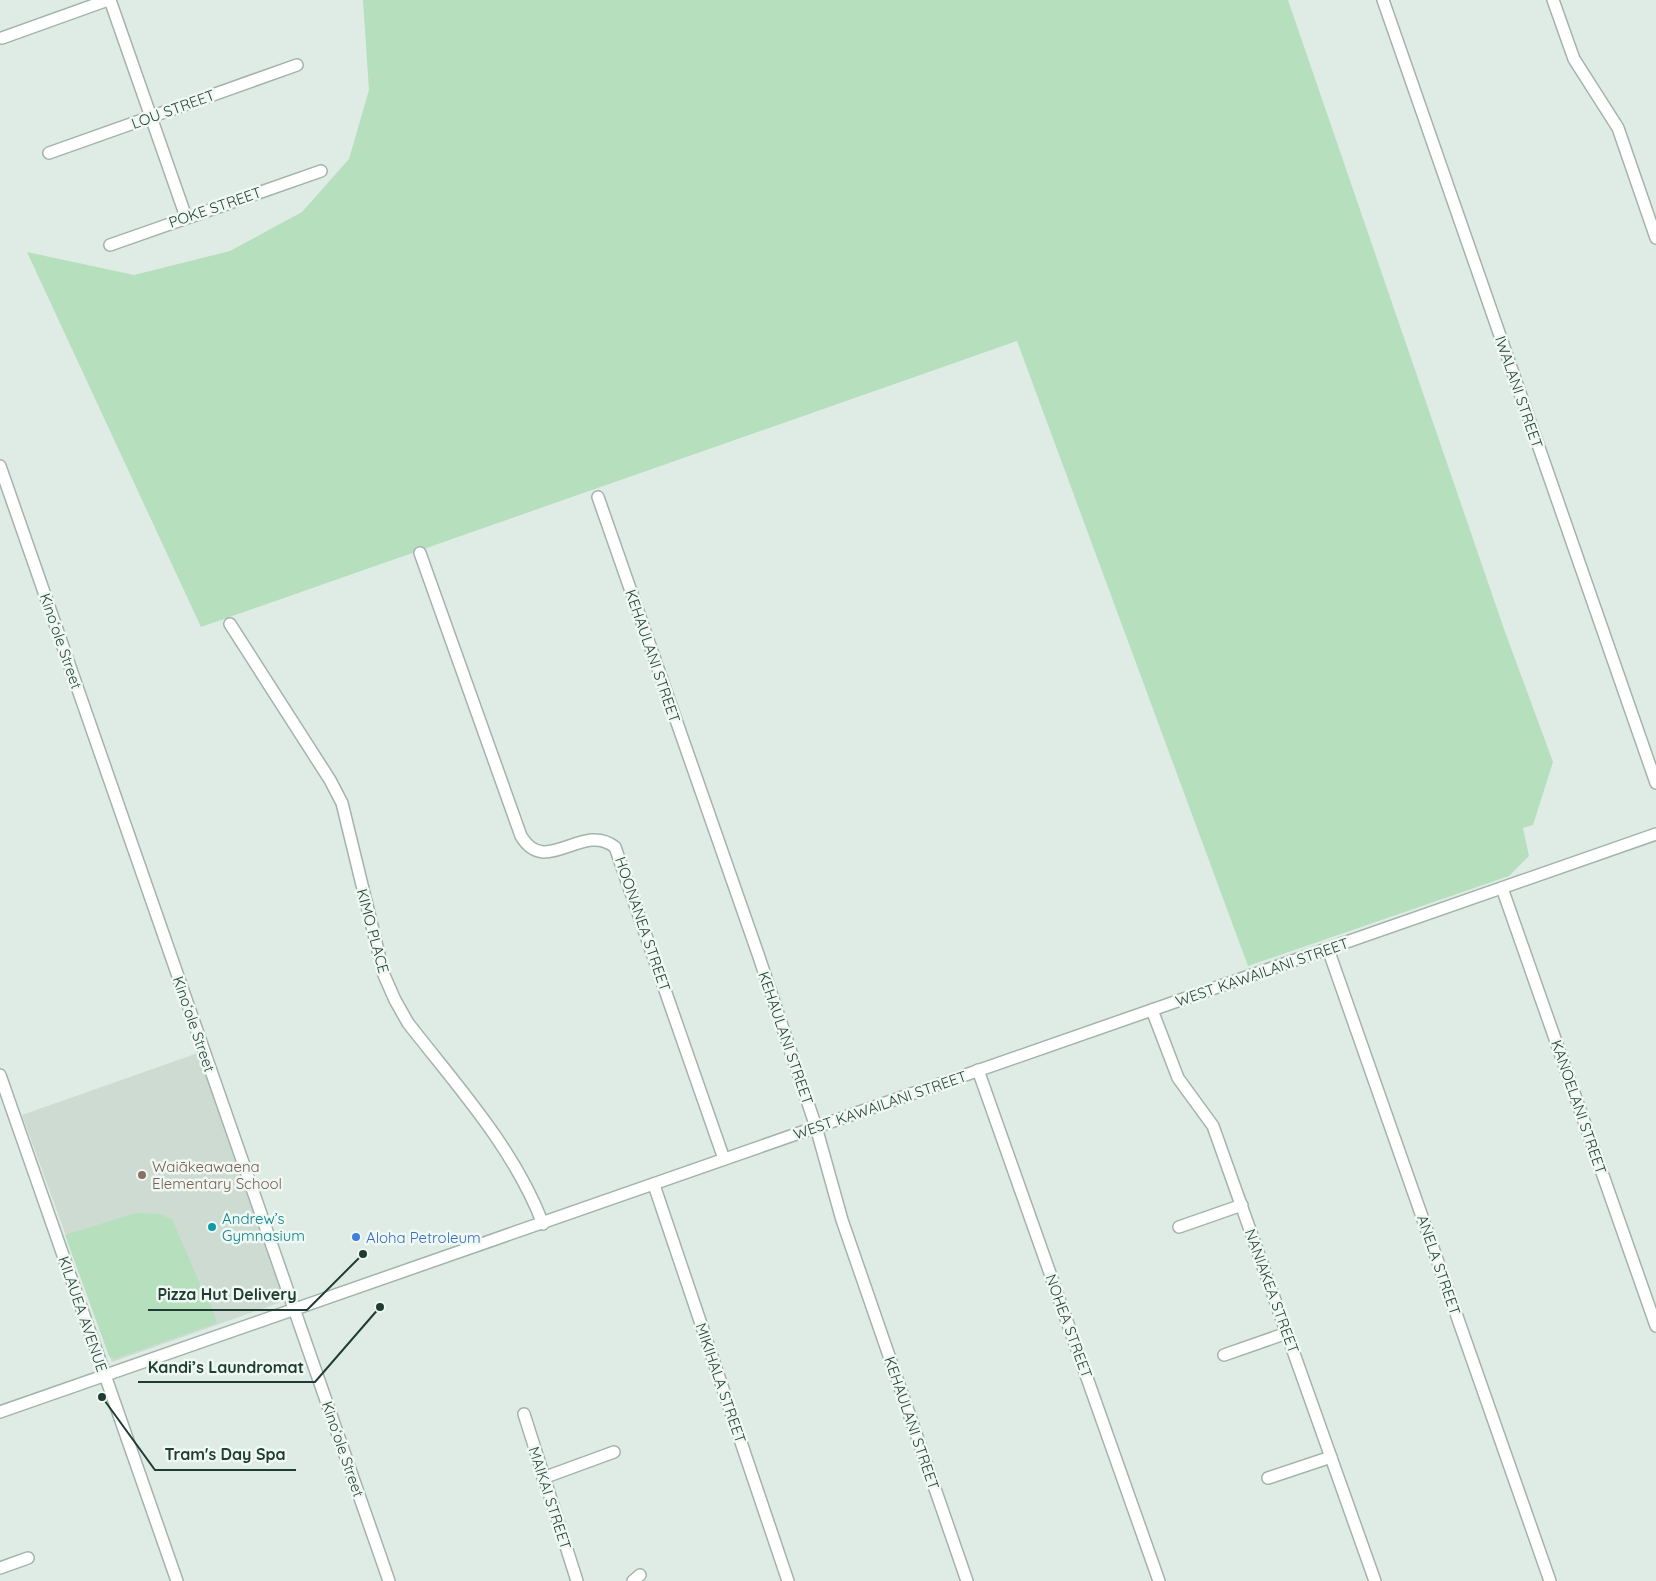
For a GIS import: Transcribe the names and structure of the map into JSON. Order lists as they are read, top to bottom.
{
  "streets": {
    "street": [
      "LOU STREET",
      "POKE STREET",
      "IWALANI STREET",
      "Kinoʻole Street",
      "KEHAULANI STREET",
      "HOONANEA STREET",
      "KIMO PLACE",
      "WEST KAWAILANI STREET",
      "KANOELANI STREET",
      "ANELA STREET",
      "NANIAKEA STREET",
      "KILAUEA AVENUE",
      "NOHEA STREET",
      "MIKIHALA STREET",
      "MAIKAI STREET"
    ]
  },
  "crossings": [
    ["Kinoʻole Street", "WEST KAWAILANI STREET"],
    ["KEHAULANI STREET", "WEST KAWAILANI STREET"],
    ["HOONANEA STREET", "WEST KAWAILANI STREET"],
    ["KIMO PLACE", "WEST KAWAILANI STREET"],
    ["WEST KAWAILANI STREET", "KANOELANI STREET"],
    ["WEST KAWAILANI STREET", "ANELA STREET"],
    ["WEST KAWAILANI STREET", "NANIAKEA STREET"],
    ["WEST KAWAILANI STREET", "KILAUEA AVENUE"],
    ["WEST KAWAILANI STREET", "NOHEA STREET"],
    ["WEST KAWAILANI STREET", "MIKIHALA STREET"]
  ],
  "places": [
    "Waiākeawaena Elementary School",
    "Andrew’s Gymnasium",
    "Aloha Petroleum",
    "Pizza Hut Delivery",
    "Kandi’s Laundromat",
    "Tram's Day Spa"
  ]
}
